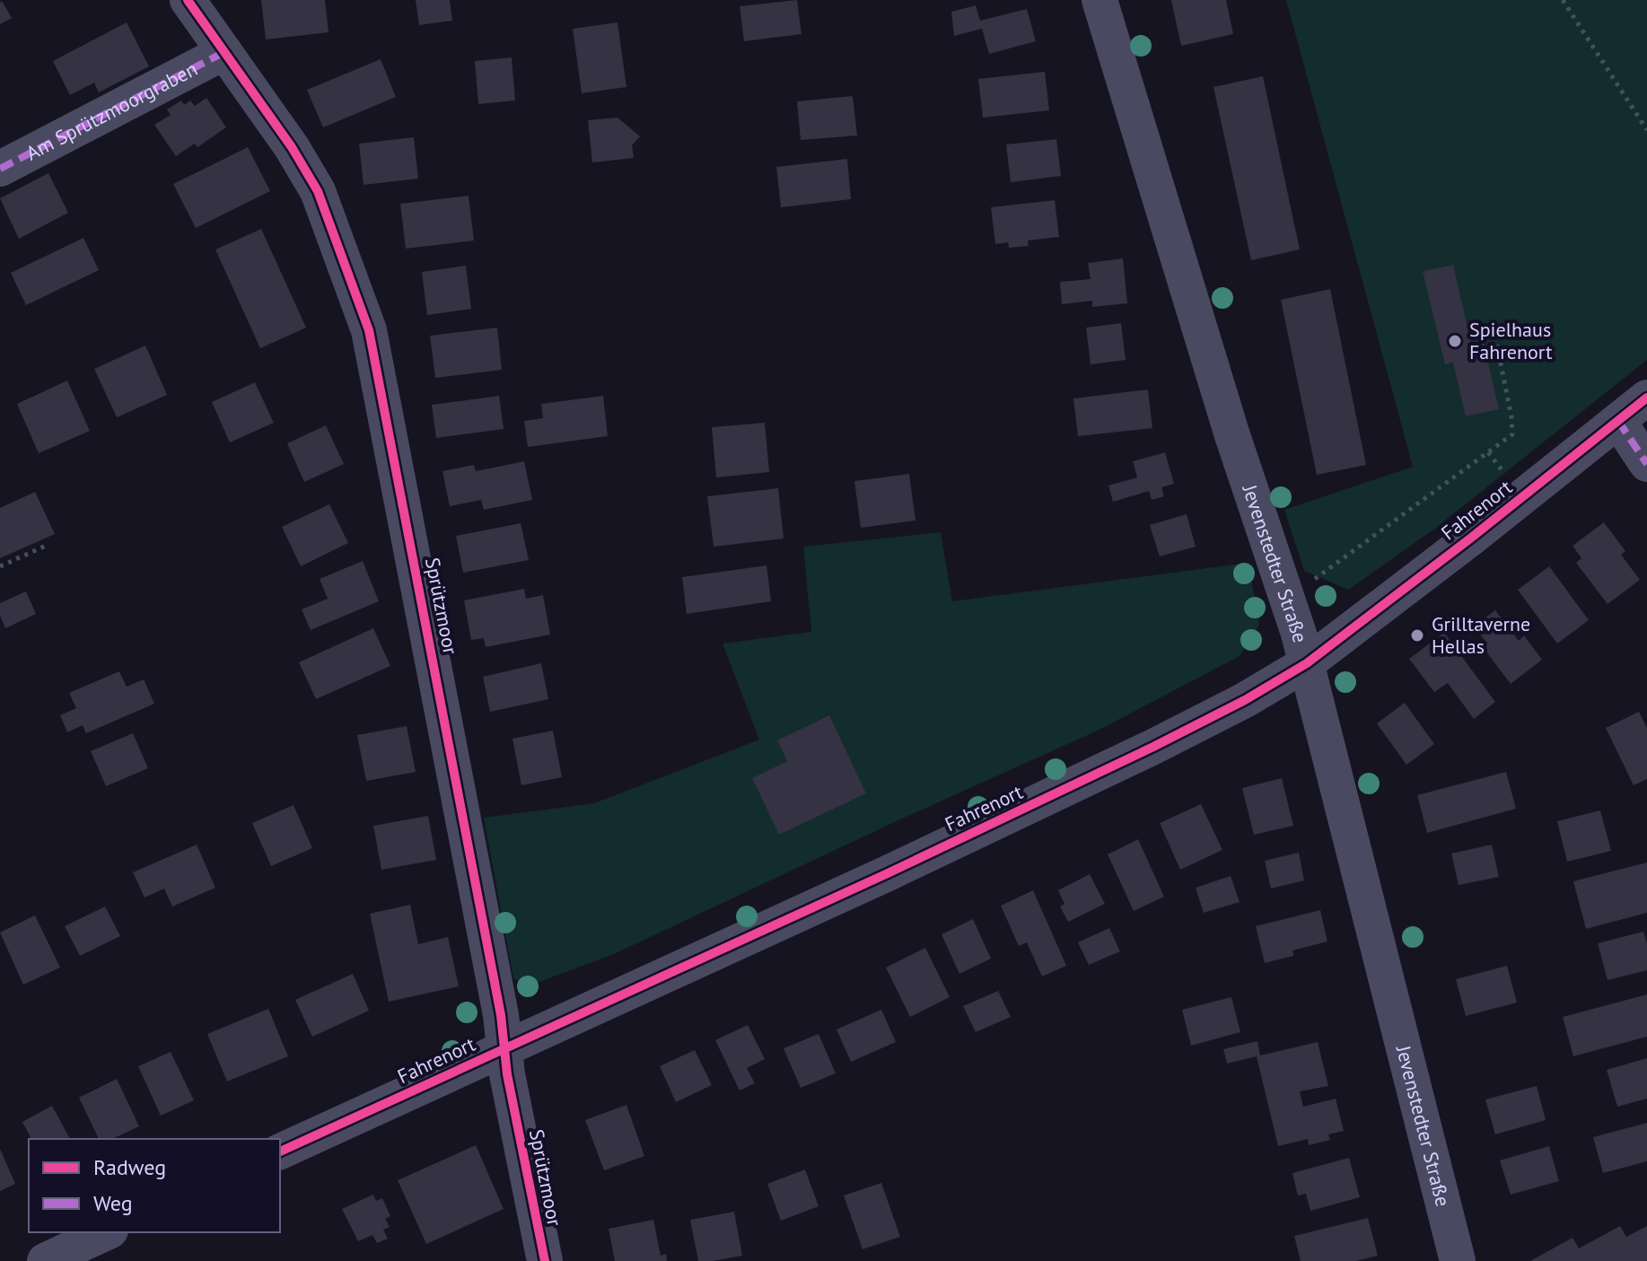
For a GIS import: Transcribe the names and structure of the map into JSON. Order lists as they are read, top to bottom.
{
  "streets": {
    "street": [
      "Am Sprützmoorgraben",
      "Fahrenort",
      "Jevenstedter Straße",
      "Sprützmoor"
    ]
  },
  "crossings": [
    ["Am Sprützmoorgraben", "Sprützmoor"],
    ["Fahrenort", "Jevenstedter Straße"],
    ["Fahrenort", "Sprützmoor"]
  ],
  "places": ["Spielhaus Fahrenort", "Grilltaverne Hellas"],
  "legend": ["Radweg", "Weg"]
}
